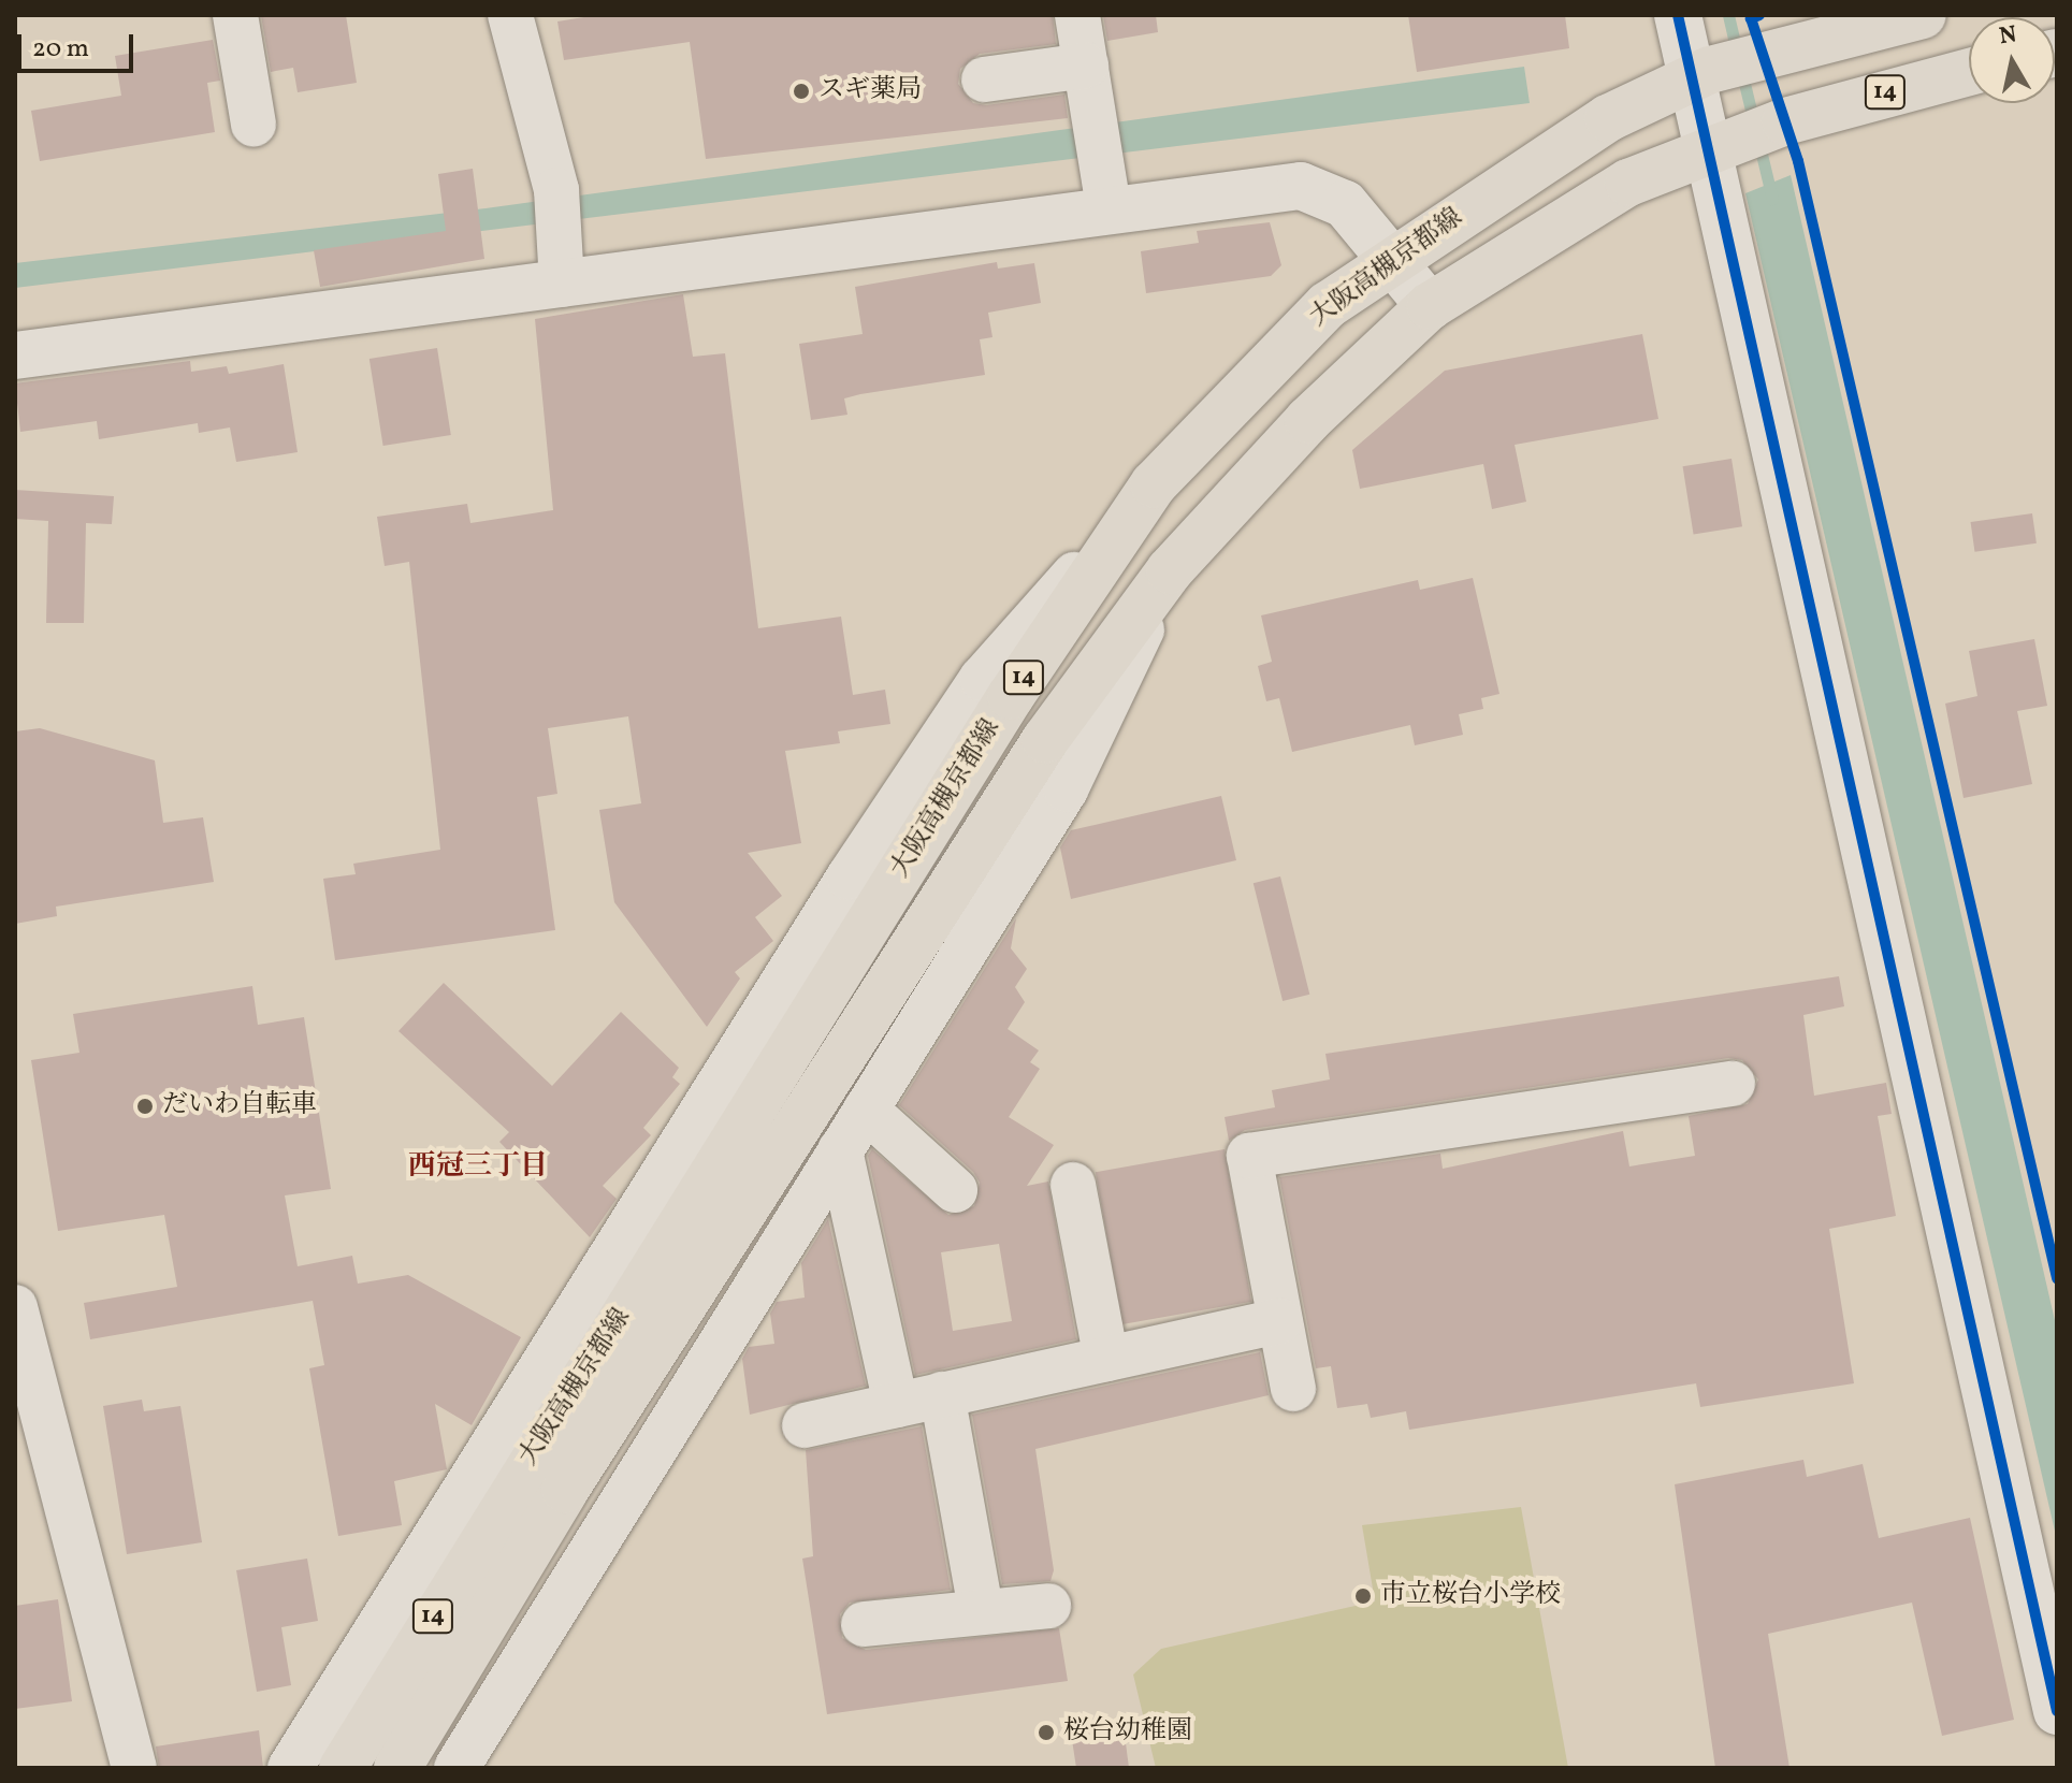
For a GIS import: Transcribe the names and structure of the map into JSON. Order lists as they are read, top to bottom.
{
  "streets": {
    "main road": ["14", "大阪高槻京都線"]
  },
  "districts": ["西冠三丁目"],
  "places": [
    "スギ薬局",
    "だいわ自転車",
    "市立桜台小学校",
    "桜台幼稚園"
  ],
  "scale_bar": "20 m",
  "north": "top"
}
